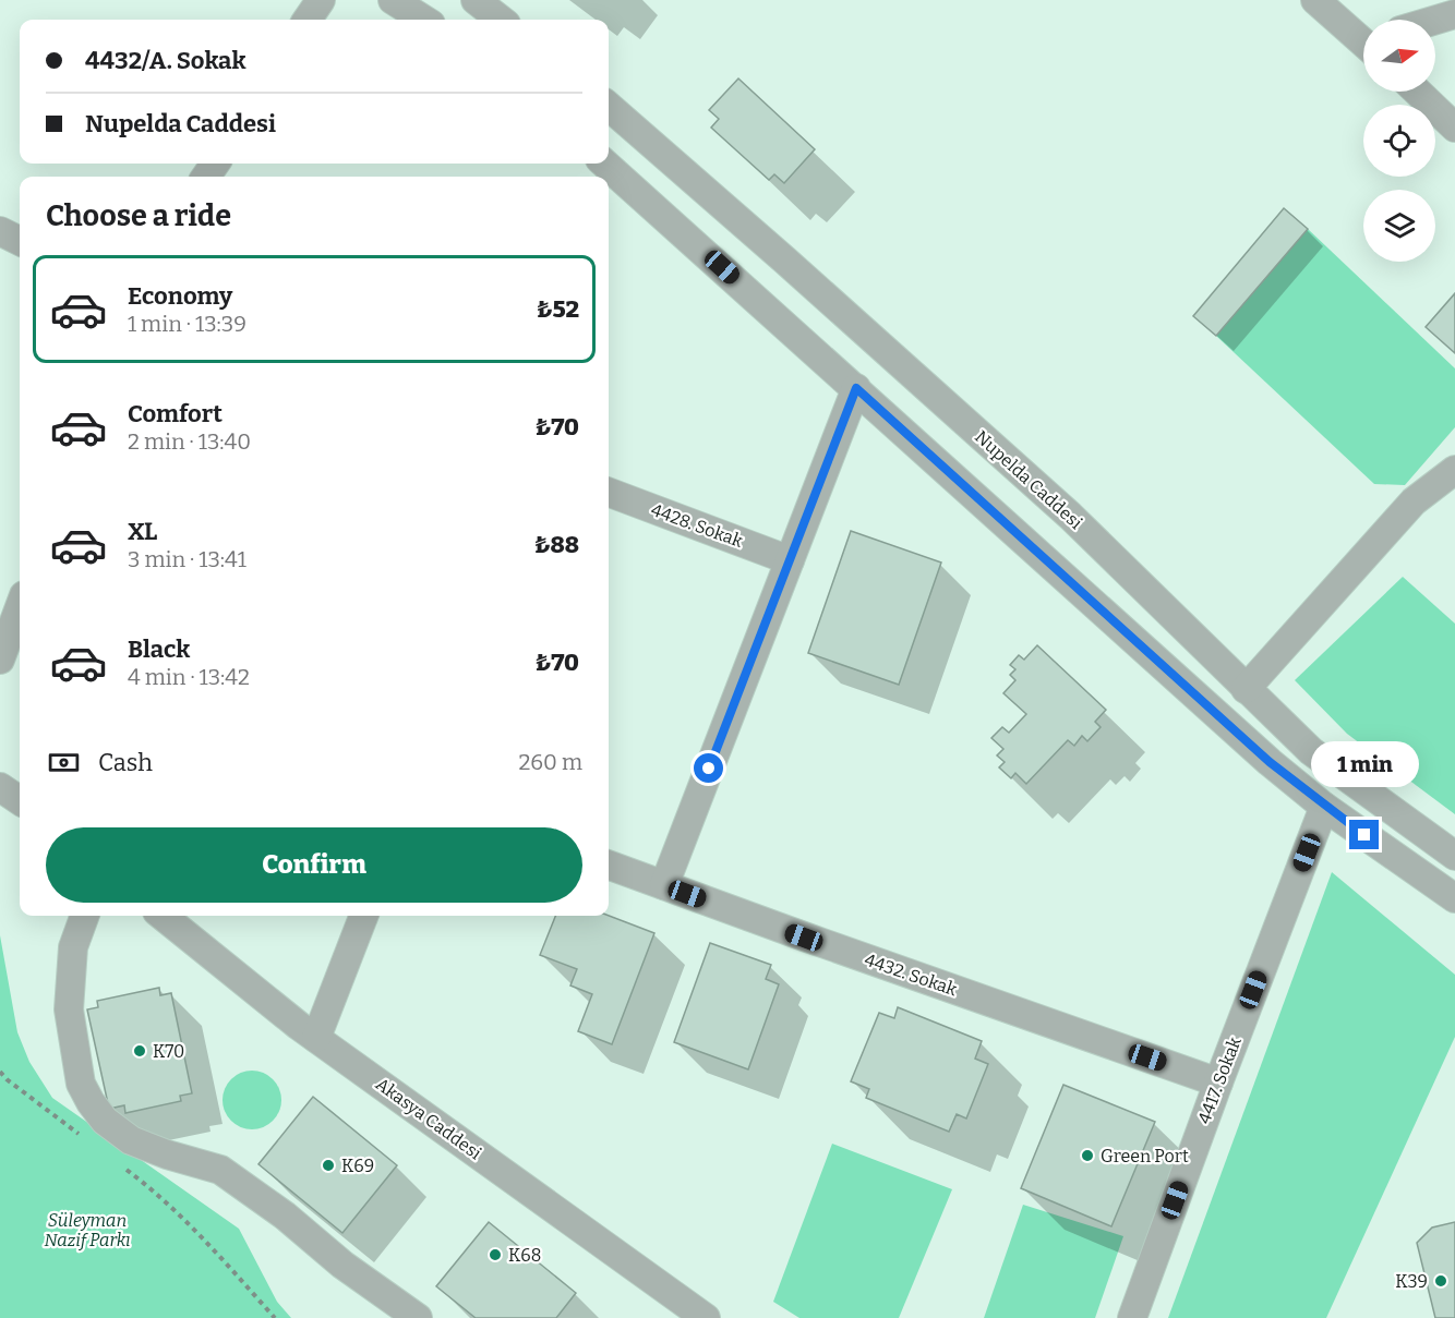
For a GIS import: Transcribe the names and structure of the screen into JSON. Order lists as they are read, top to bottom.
{
  "streets": {
    "street": [
      "Nupelda Caddesi",
      "4428. Sokak",
      "4432. Sokak",
      "4417. Sokak",
      "Akasya Caddesi"
    ]
  },
  "crossings": [
    ["4432. Sokak", "4417. Sokak"]
  ],
  "parks": ["Süleyman Nazif Parkı"],
  "places": [
    "K70",
    "Green Port",
    "K69",
    "K68",
    "K39"
  ],
  "north": "right",
  "page": {
    "banner": ["4432/A. Sokak", "Nupelda Caddesi"],
    "heading": "Choose a ride",
    "list": [
      {
        "name": "Economy",
        "note": "1 min · 13:39",
        "value": "₺52"
      },
      {
        "name": "Comfort",
        "note": "2 min · 13:40",
        "value": "₺70"
      },
      {
        "name": "XL",
        "note": "3 min · 13:41",
        "value": "₺88"
      },
      {
        "name": "Black",
        "note": "4 min · 13:42",
        "value": "₺70"
      }
    ],
    "pay": ["Cash", "260 m"],
    "bubble": "1 min",
    "buttons": "Confirm"
  }
}
